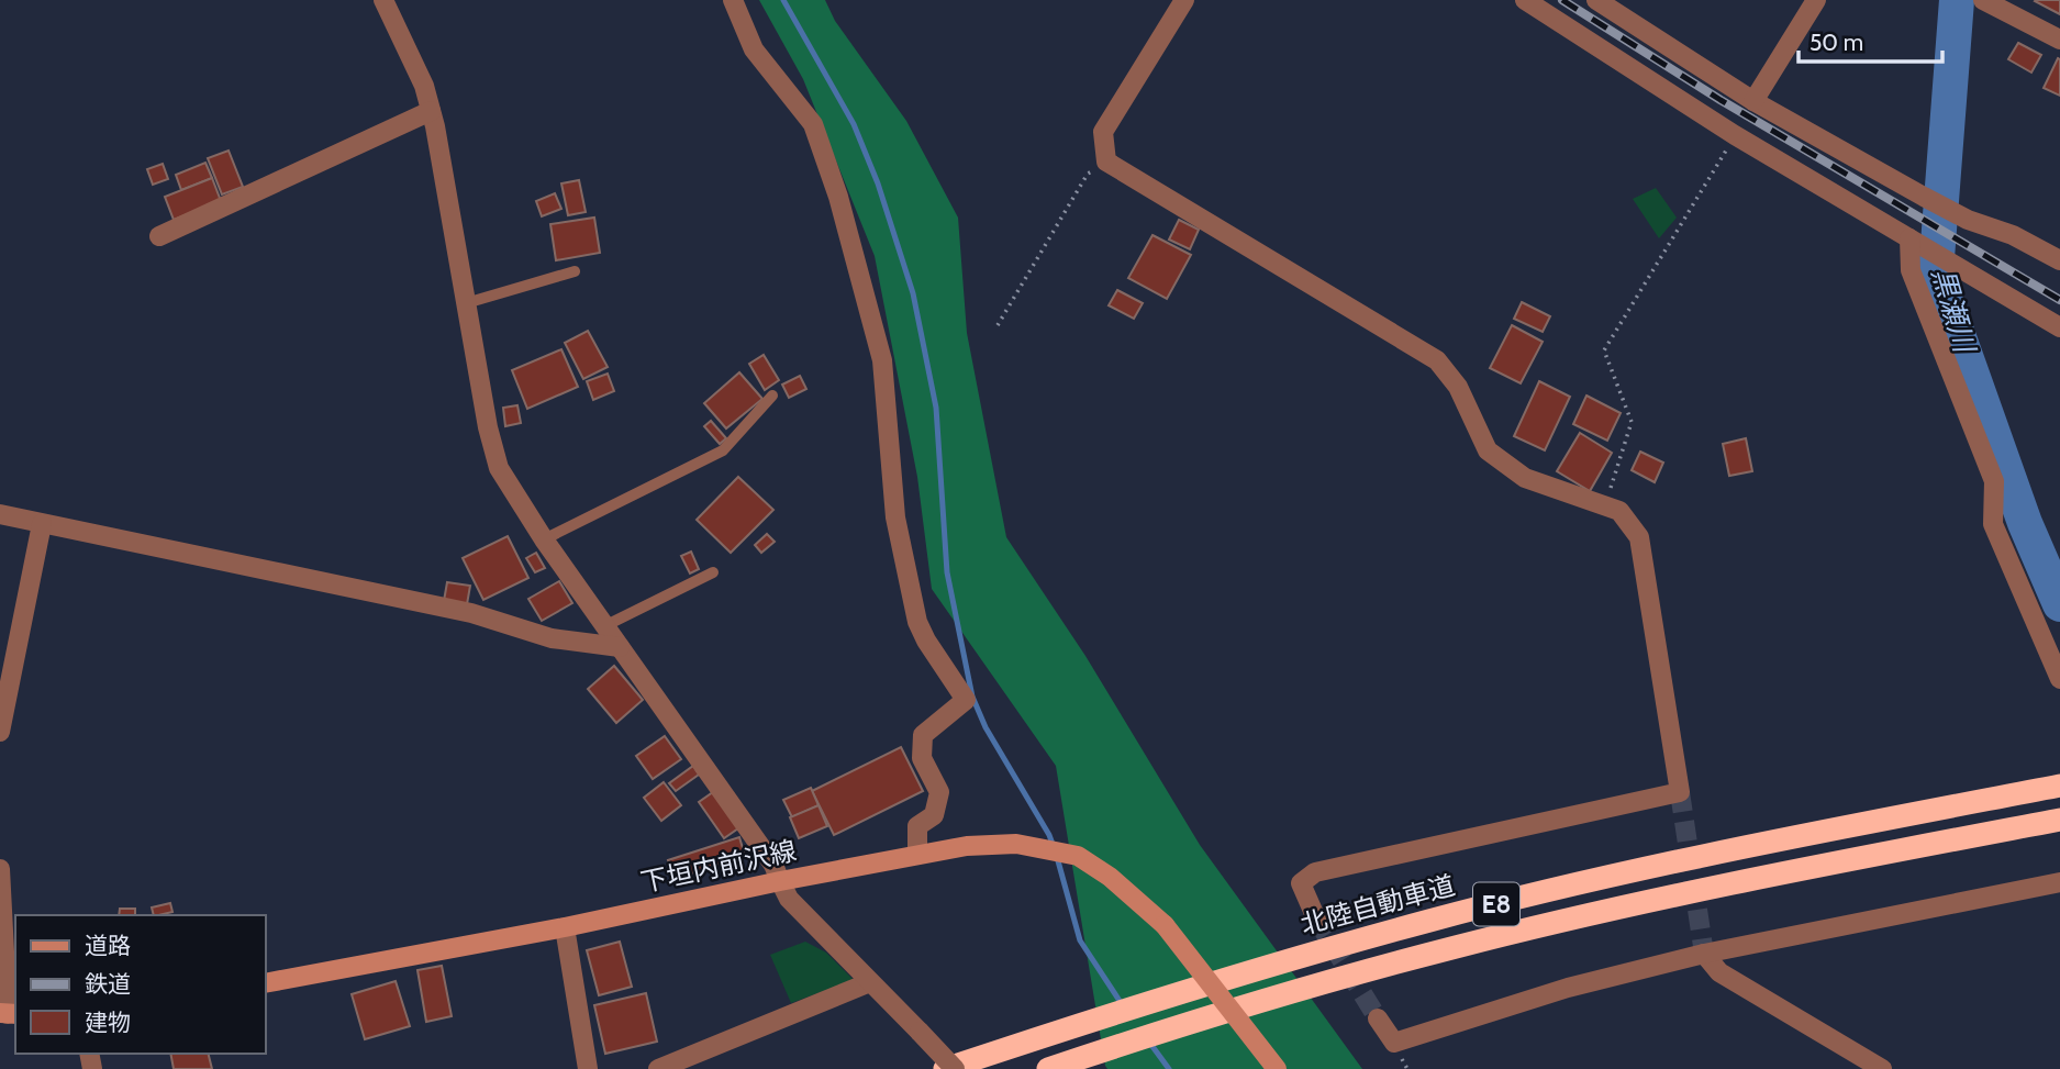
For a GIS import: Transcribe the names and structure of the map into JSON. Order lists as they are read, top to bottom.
{
  "streets": {
    "highway": ["E8", "北陸自動車道"],
    "main road": ["下垣内前沢線"]
  },
  "water": ["黒瀬川"],
  "legend": ["道路", "鉄道", "建物"],
  "scale_bar": "50 m"
}
